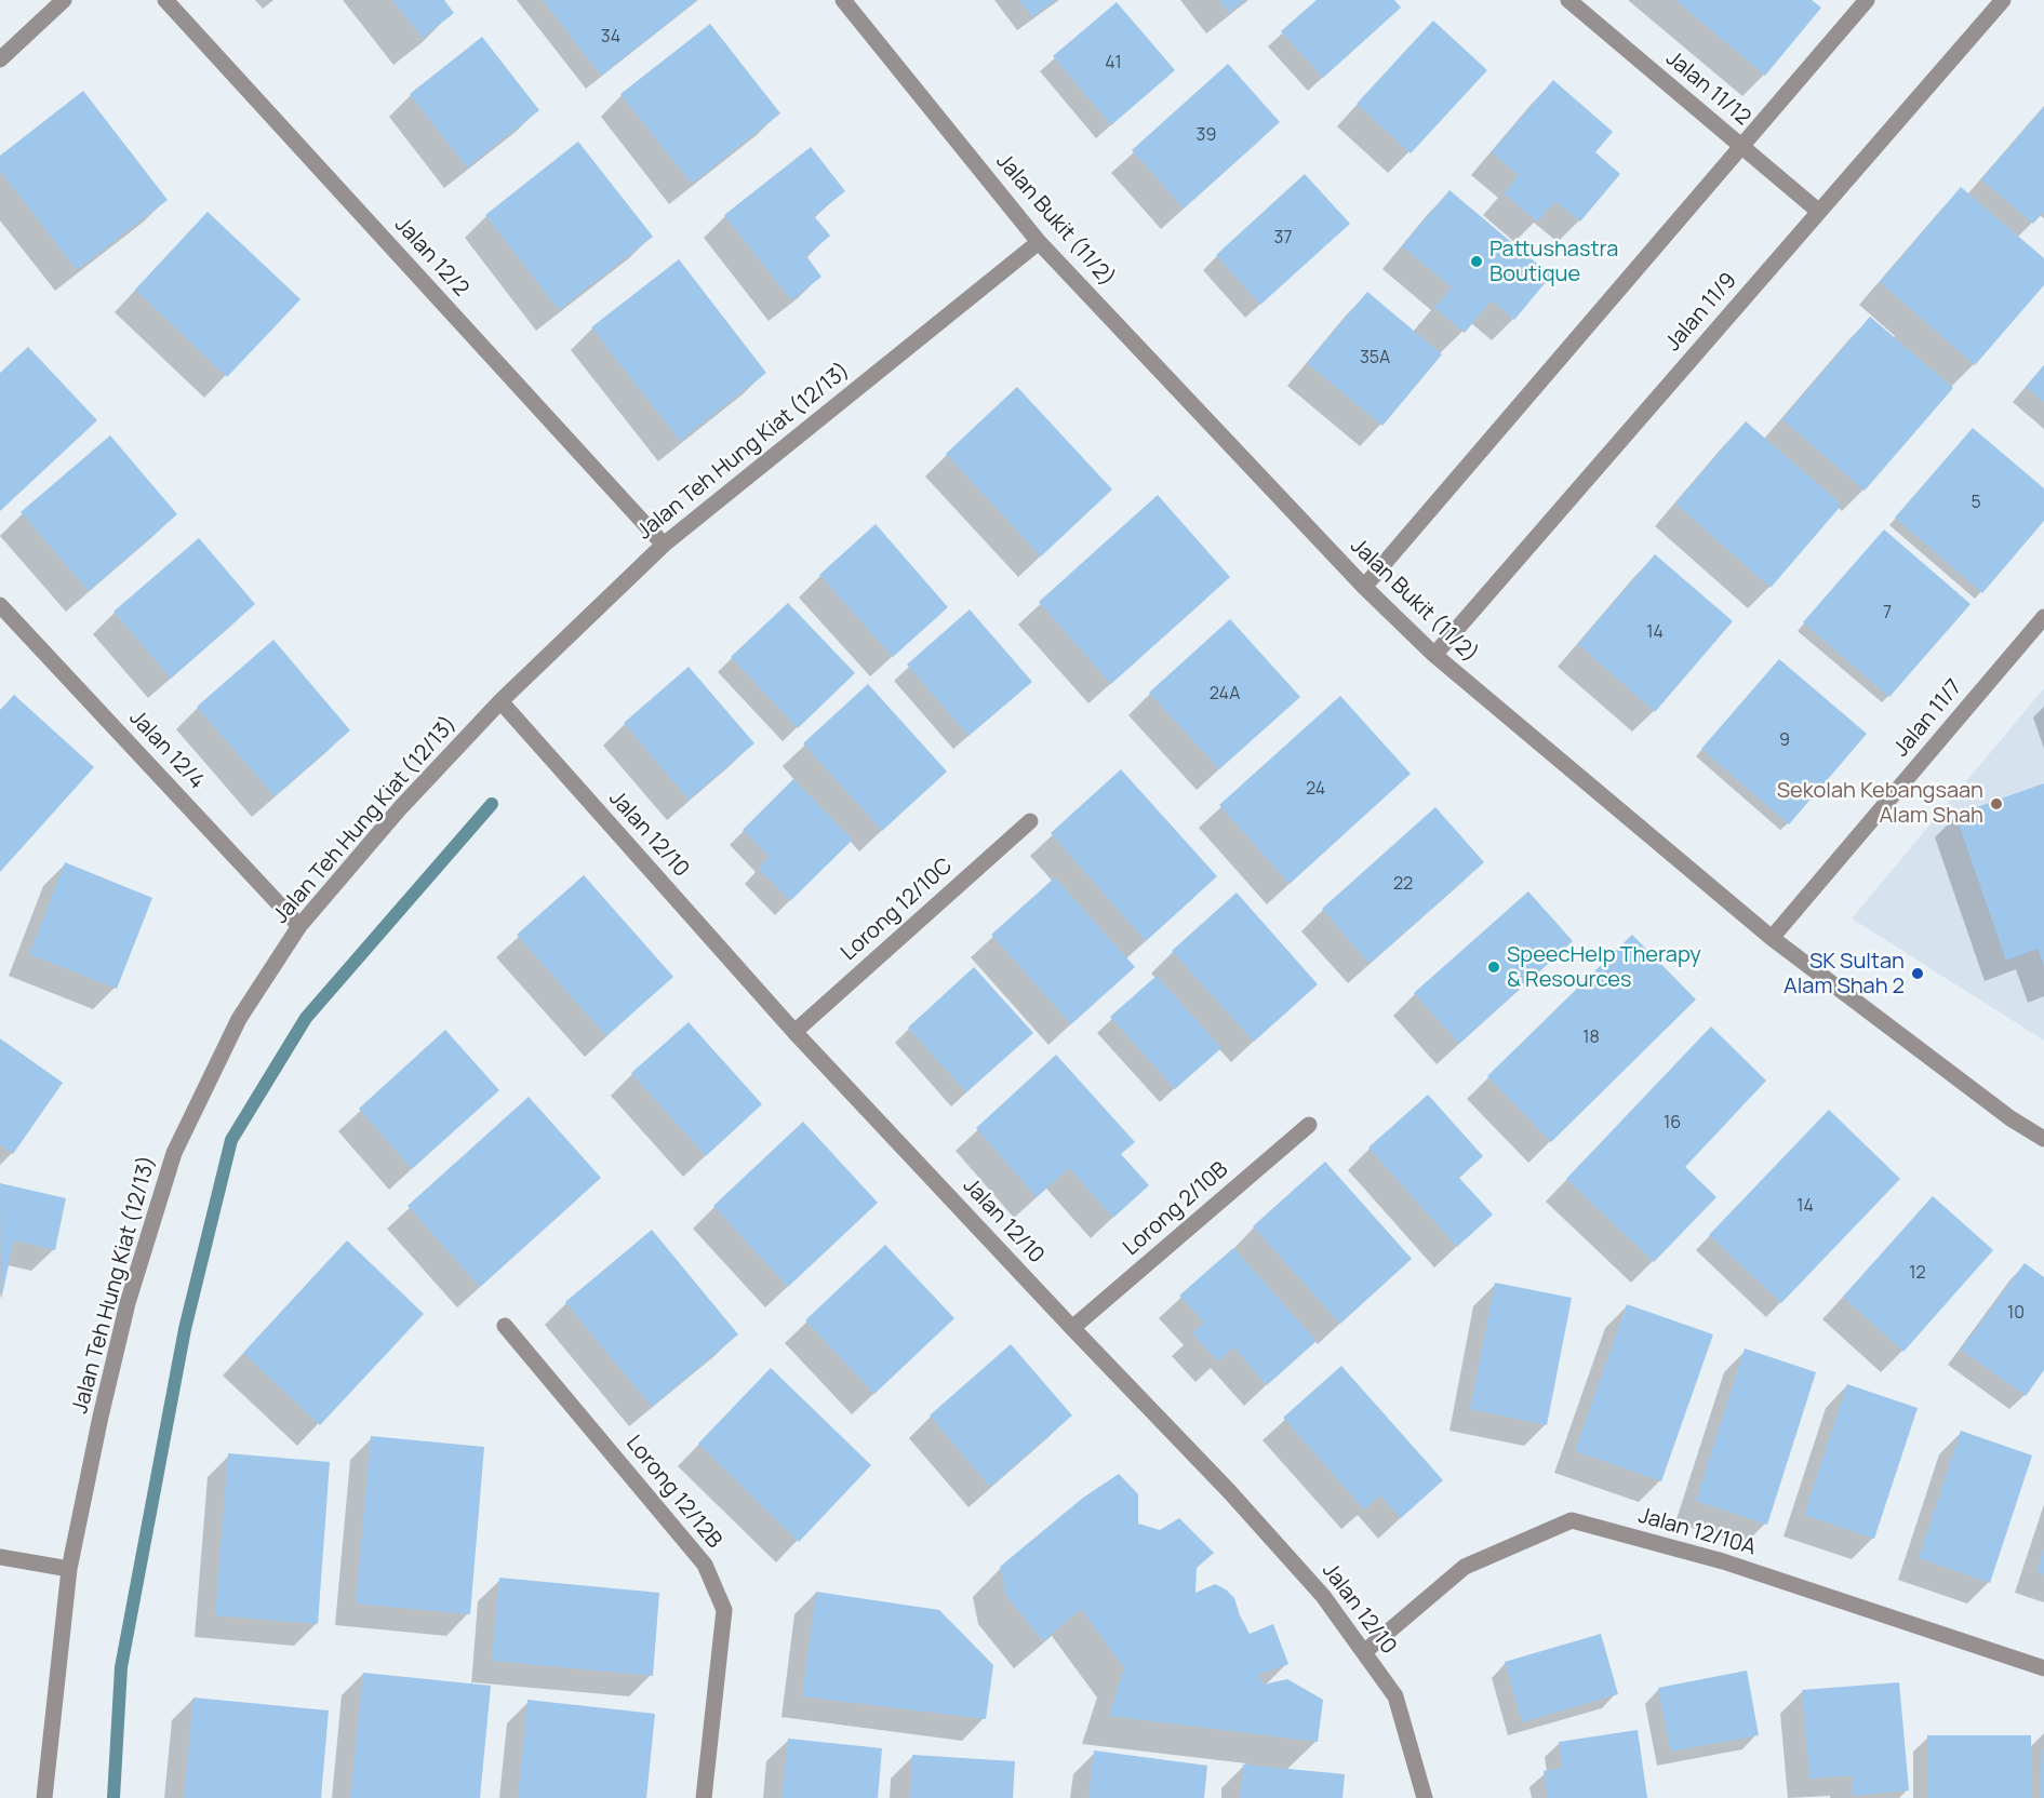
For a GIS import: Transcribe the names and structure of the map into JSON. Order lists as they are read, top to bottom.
{
  "streets": {
    "street": [
      "Jalan 11/12",
      "Jalan Bukit (11/2)",
      "Jalan 12/2",
      "Jalan 11/9",
      "Jalan Teh Hung Kiat (12/13)",
      "Jalan 11/7",
      "Jalan 12/4",
      "Jalan 12/10",
      "Lorong 12/10C",
      "Lorong 2/10B",
      "Lorong 12/12B",
      "Jalan 12/10A"
    ]
  },
  "crossings": [
    ["Jalan 11/12", "Jalan 11/9"],
    ["Jalan Bukit (11/2)", "Jalan 11/9"],
    ["Jalan Bukit (11/2)", "Jalan Teh Hung Kiat (12/13)"],
    ["Jalan Bukit (11/2)", "Jalan 11/7"],
    ["Jalan 12/2", "Jalan Teh Hung Kiat (12/13)"],
    ["Jalan Teh Hung Kiat (12/13)", "Jalan 12/4"],
    ["Jalan Teh Hung Kiat (12/13)", "Jalan 12/10"],
    ["Jalan 12/10", "Lorong 12/10C"],
    ["Jalan 12/10", "Lorong 2/10B"],
    ["Jalan 12/10", "Jalan 12/10A"]
  ],
  "places": [
    "Pattushastra Boutique",
    "Sekolah Kebangsaan Alam Shah",
    "SpeecHelp Therapy & Resources",
    "SK Sultan Alam Shah 2"
  ],
  "house_numbers": [
    "34",
    "41",
    "39",
    "37",
    "35A",
    "5",
    "7",
    "14",
    "24A",
    "9",
    "24",
    "22",
    "18",
    "16",
    "14",
    "12",
    "10"
  ]
}
